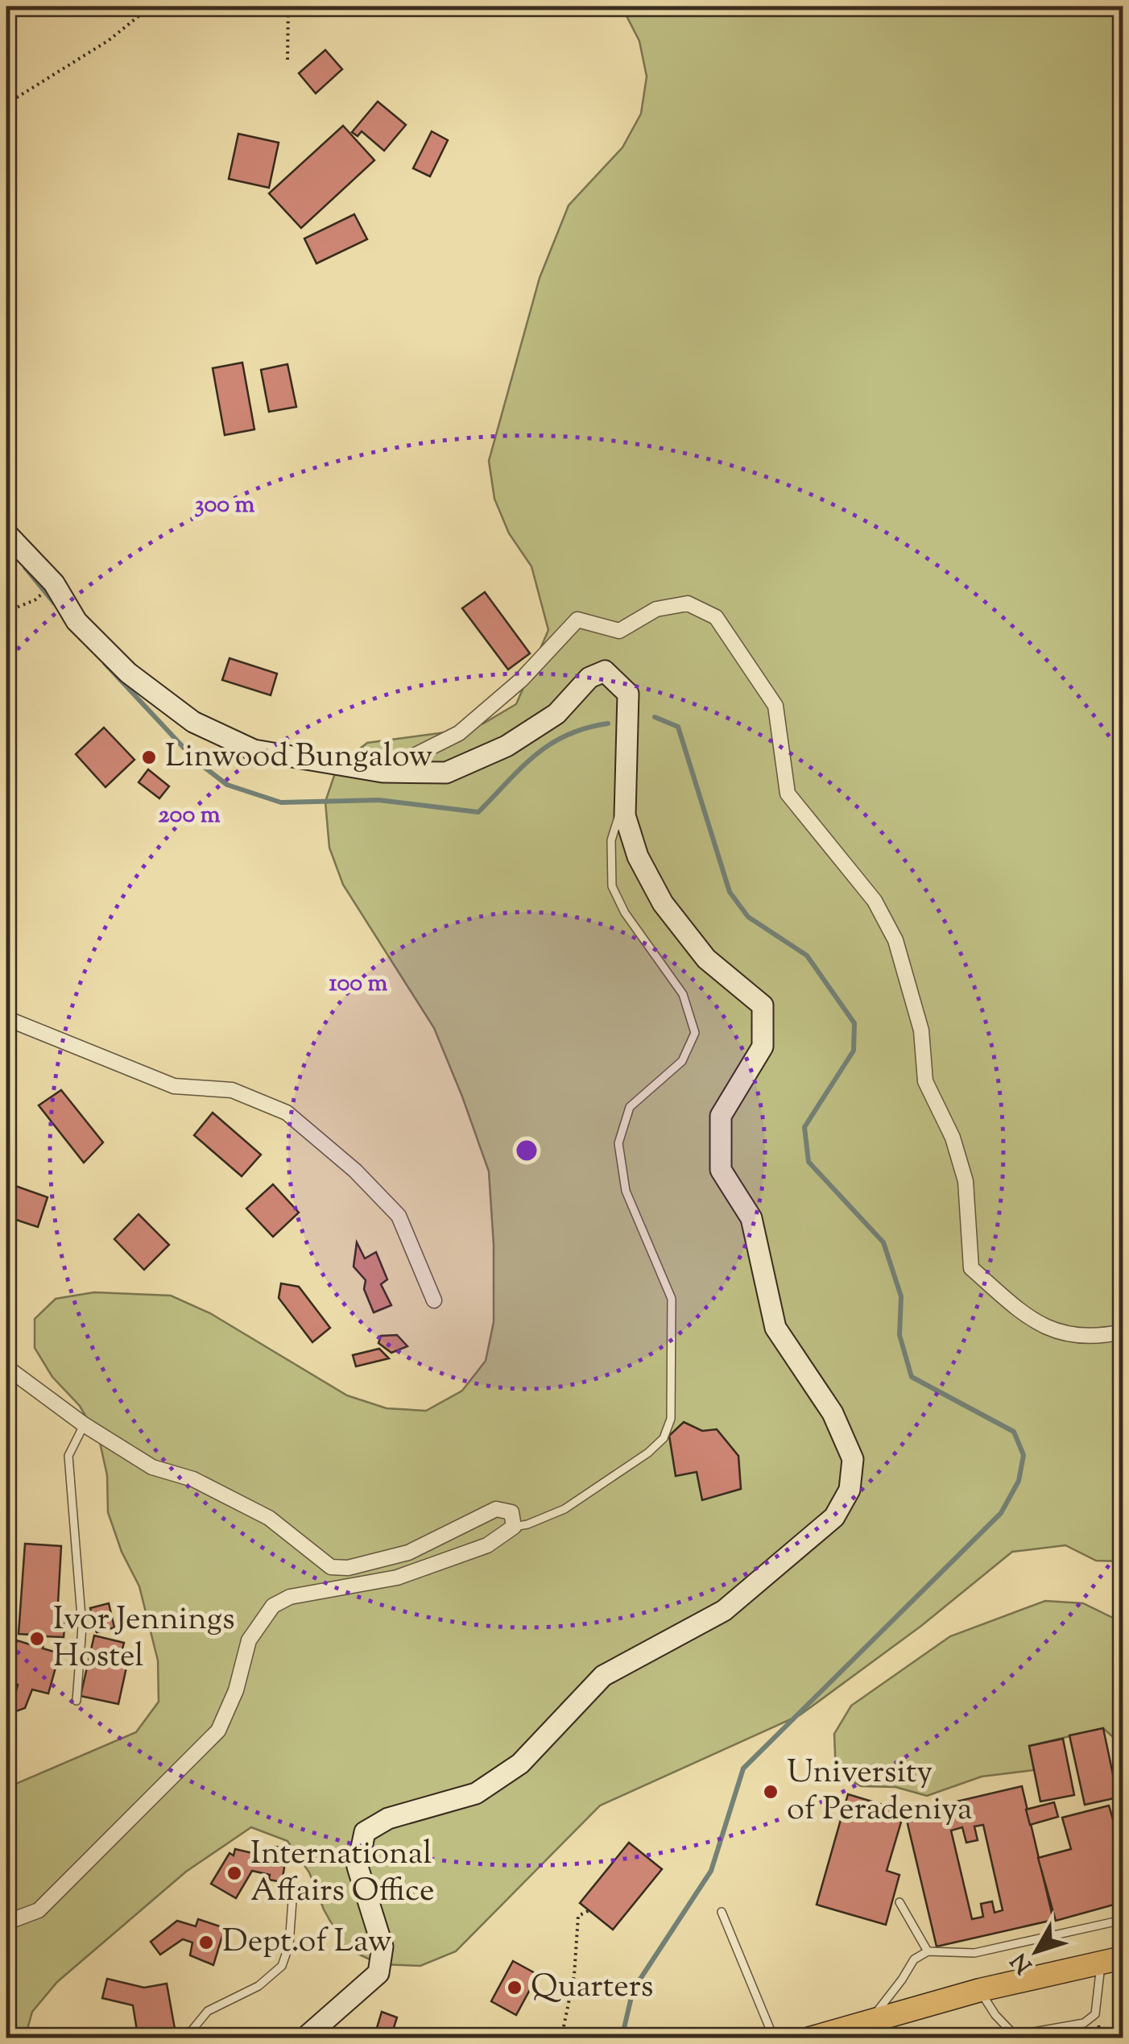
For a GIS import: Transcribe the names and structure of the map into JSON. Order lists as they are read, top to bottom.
{
  "places": [
    "Linwood Bungalow",
    "Ivor Jennings Hostel",
    "University of Peradeniya",
    "International Affairs Office",
    "Dept.of Law",
    "Quarters"
  ],
  "north": "bottom left",
  "rings": ["300 m", "200 m", "100 m"]
}
